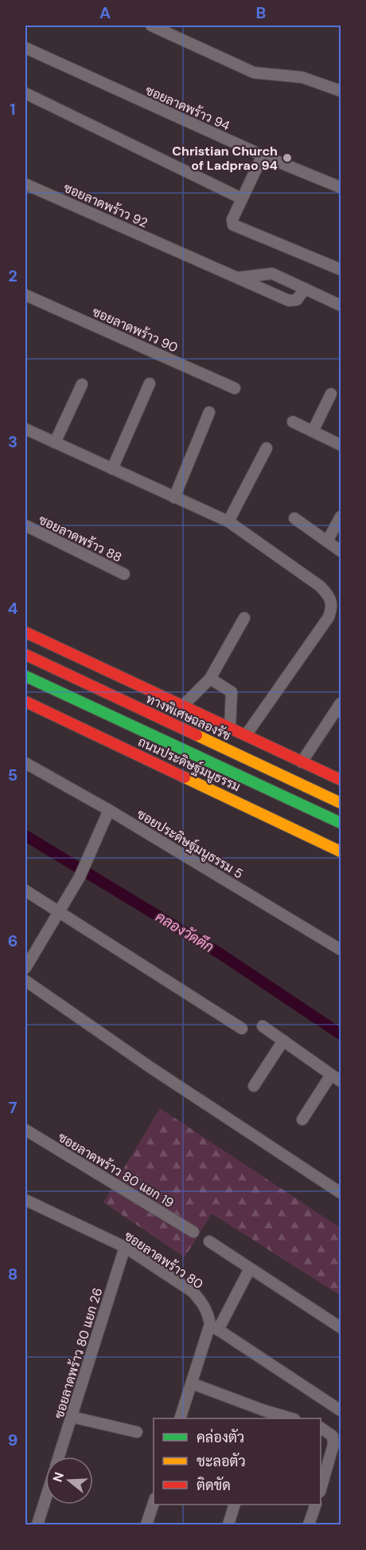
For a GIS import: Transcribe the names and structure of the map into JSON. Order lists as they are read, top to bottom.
{
  "streets": {
    "main road": ["ทางพิเศษฉลองรัช", "ถนนประดิษฐ์มนูธรรม"],
    "street": [
      "ซอยลาดพร้าว 94",
      "ซอยลาดพร้าว 92",
      "ซอยลาดพร้าว 90",
      "ซอยลาดพร้าว 88",
      "ซอยประดิษฐ์มนูธรรม 5",
      "ซอยลาดพร้าว 80 แยก 19",
      "ซอยลาดพร้าว 80",
      "ซอยลาดพร้าว 80 แยก 26"
    ]
  },
  "crossings": [
    ["ซอยลาดพร้าว 80", "ซอยลาดพร้าว 80 แยก 26"]
  ],
  "water": ["คลองวัดตึก"],
  "places": ["Christian Church of Ladprao 94"],
  "legend": ["คล่องตัว", "ชะลอตัว", "ติดขัด"],
  "north": "left",
  "grid": {
    "columns": ["A", "B"],
    "rows": [
      "1",
      "2",
      "3",
      "4",
      "5",
      "6",
      "7",
      "8",
      "9"
    ]
  }
}
